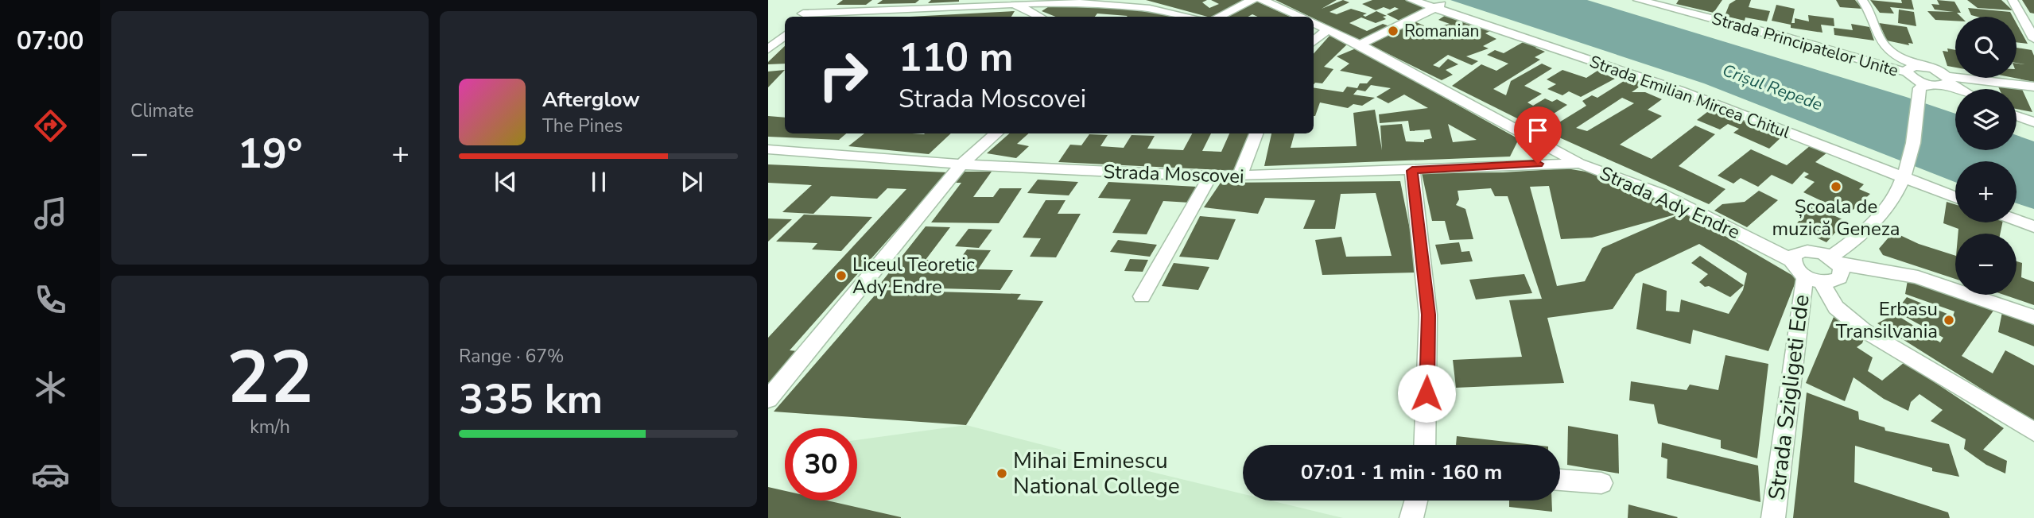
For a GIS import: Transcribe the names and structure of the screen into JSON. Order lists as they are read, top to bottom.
{
  "streets": {
    "street": [
      "Strada Principatelor Unite",
      "Strada Emilian Mircea Chitul",
      "Strada Moscovei",
      "Strada Ady Endre",
      "Strada Szigligeti Ede"
    ]
  },
  "crossings": [
    ["Strada Moscovei", "Strada Ady Endre"]
  ],
  "water": ["Crișul Repede"],
  "places": [
    "Romanian",
    "Școala de muzică Geneza",
    "Liceul Teoretic Ady Endre",
    "Erbasu Transilvania",
    "Mihai Eminescu National College"
  ],
  "page": {
    "tabs": "07:00",
    "tile": [
      "Climate",
      ["22", "km/h"],
      ["Range · 67%", "335 km"]
    ],
    "map_buttons": ["+", "−"],
    "turn": ["110 m", "Strada Moscovei"],
    "song": ["Afterglow", "The Pines"],
    "heat": ["−", "19°", "+"],
    "limit": "30",
    "trip": "07:01 · 1 min · 160 m"
  }
}
